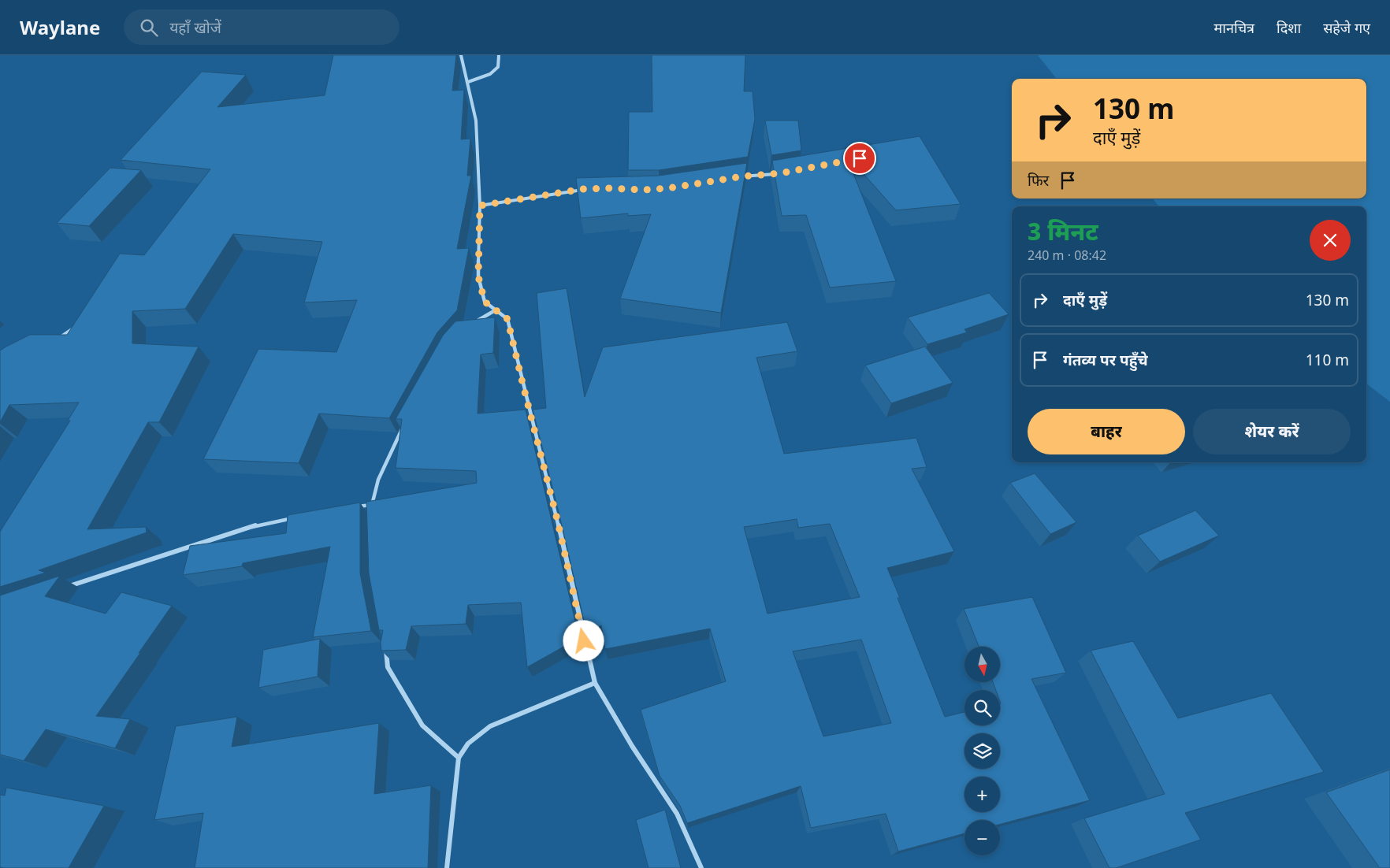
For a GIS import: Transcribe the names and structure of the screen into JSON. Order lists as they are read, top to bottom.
{
  "north": "bottom",
  "page": {
    "header": "Waylane",
    "search": "यहाँ खोजें",
    "nav": ["मानचित्र", "दिशा", "सहेजे गए"],
    "turn": ["130 m", "दाएँ मुड़ें"],
    "then": "फिर",
    "heading": ["3 मिनट", "240 m · 08:42"],
    "list": [
      {
        "name": "दाएँ मुड़ें",
        "value": "130 m"
      },
      {
        "name": "गंतव्य पर पहुँचे",
        "value": "110 m"
      }
    ],
    "buttons": ["बाहर", "शेयर करें"],
    "map_buttons": ["+", "−"]
  }
}
